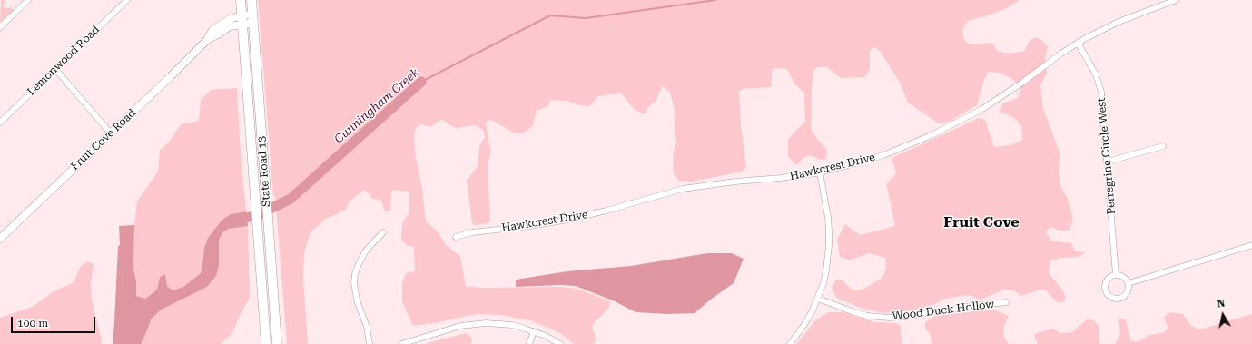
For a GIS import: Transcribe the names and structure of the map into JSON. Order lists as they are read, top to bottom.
{
  "streets": {
    "main road": ["State Road 13"],
    "street": [
      "Lemonwood Road",
      "Fruit Cove Road",
      "Perregrine Circle West",
      "Hawkcrest Drive",
      "Wood Duck Hollow"
    ]
  },
  "crossings": [
    ["Fruit Cove Road", "State Road 13"],
    ["Perregrine Circle West", "Hawkcrest Drive"]
  ],
  "districts": ["Fruit Cove"],
  "water": ["Cunningham Creek"],
  "scale_bar": "100 m",
  "north": "top"
}
